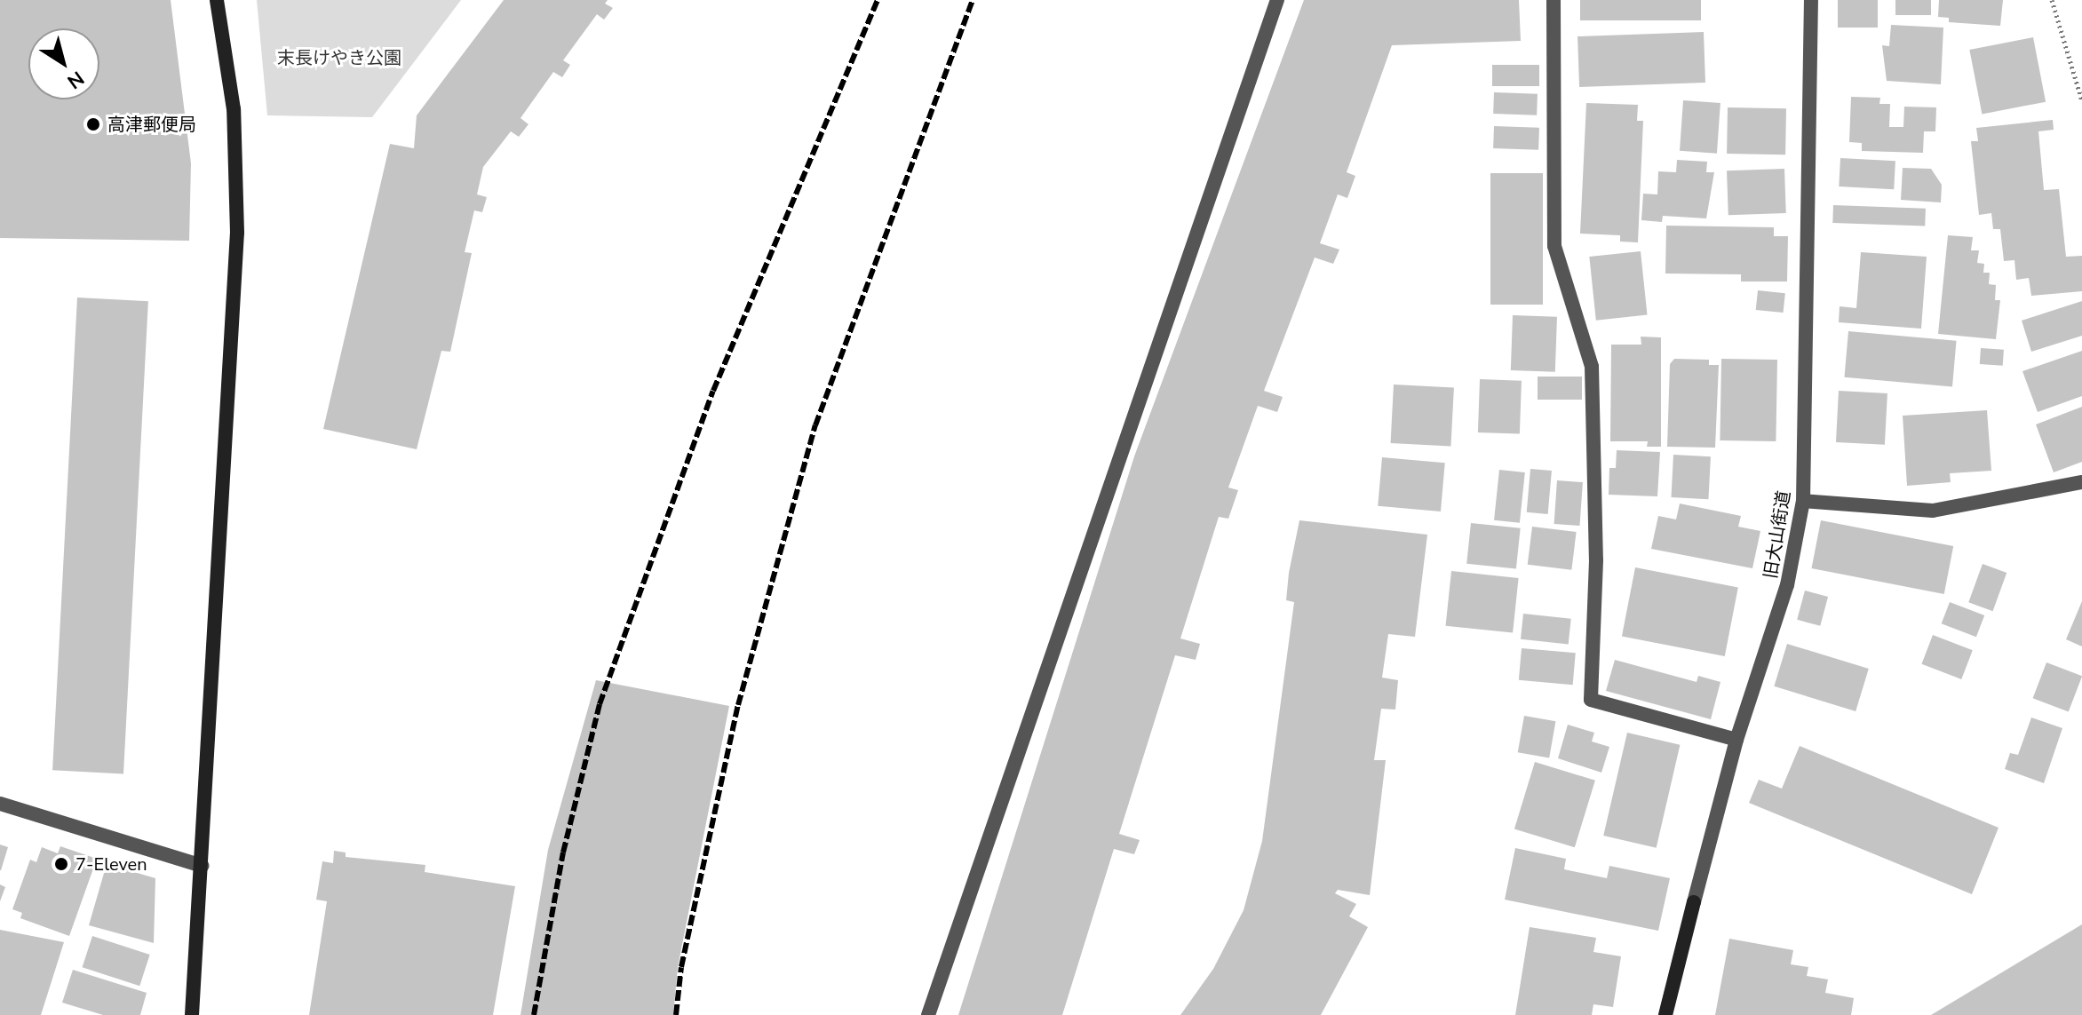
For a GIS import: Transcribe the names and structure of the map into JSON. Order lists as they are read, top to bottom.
{
  "streets": {
    "street": ["旧大山街道"]
  },
  "parks": ["末長けやき公園"],
  "places": ["高津郵便局", "7-Eleven"],
  "north": "bottom right"
}
